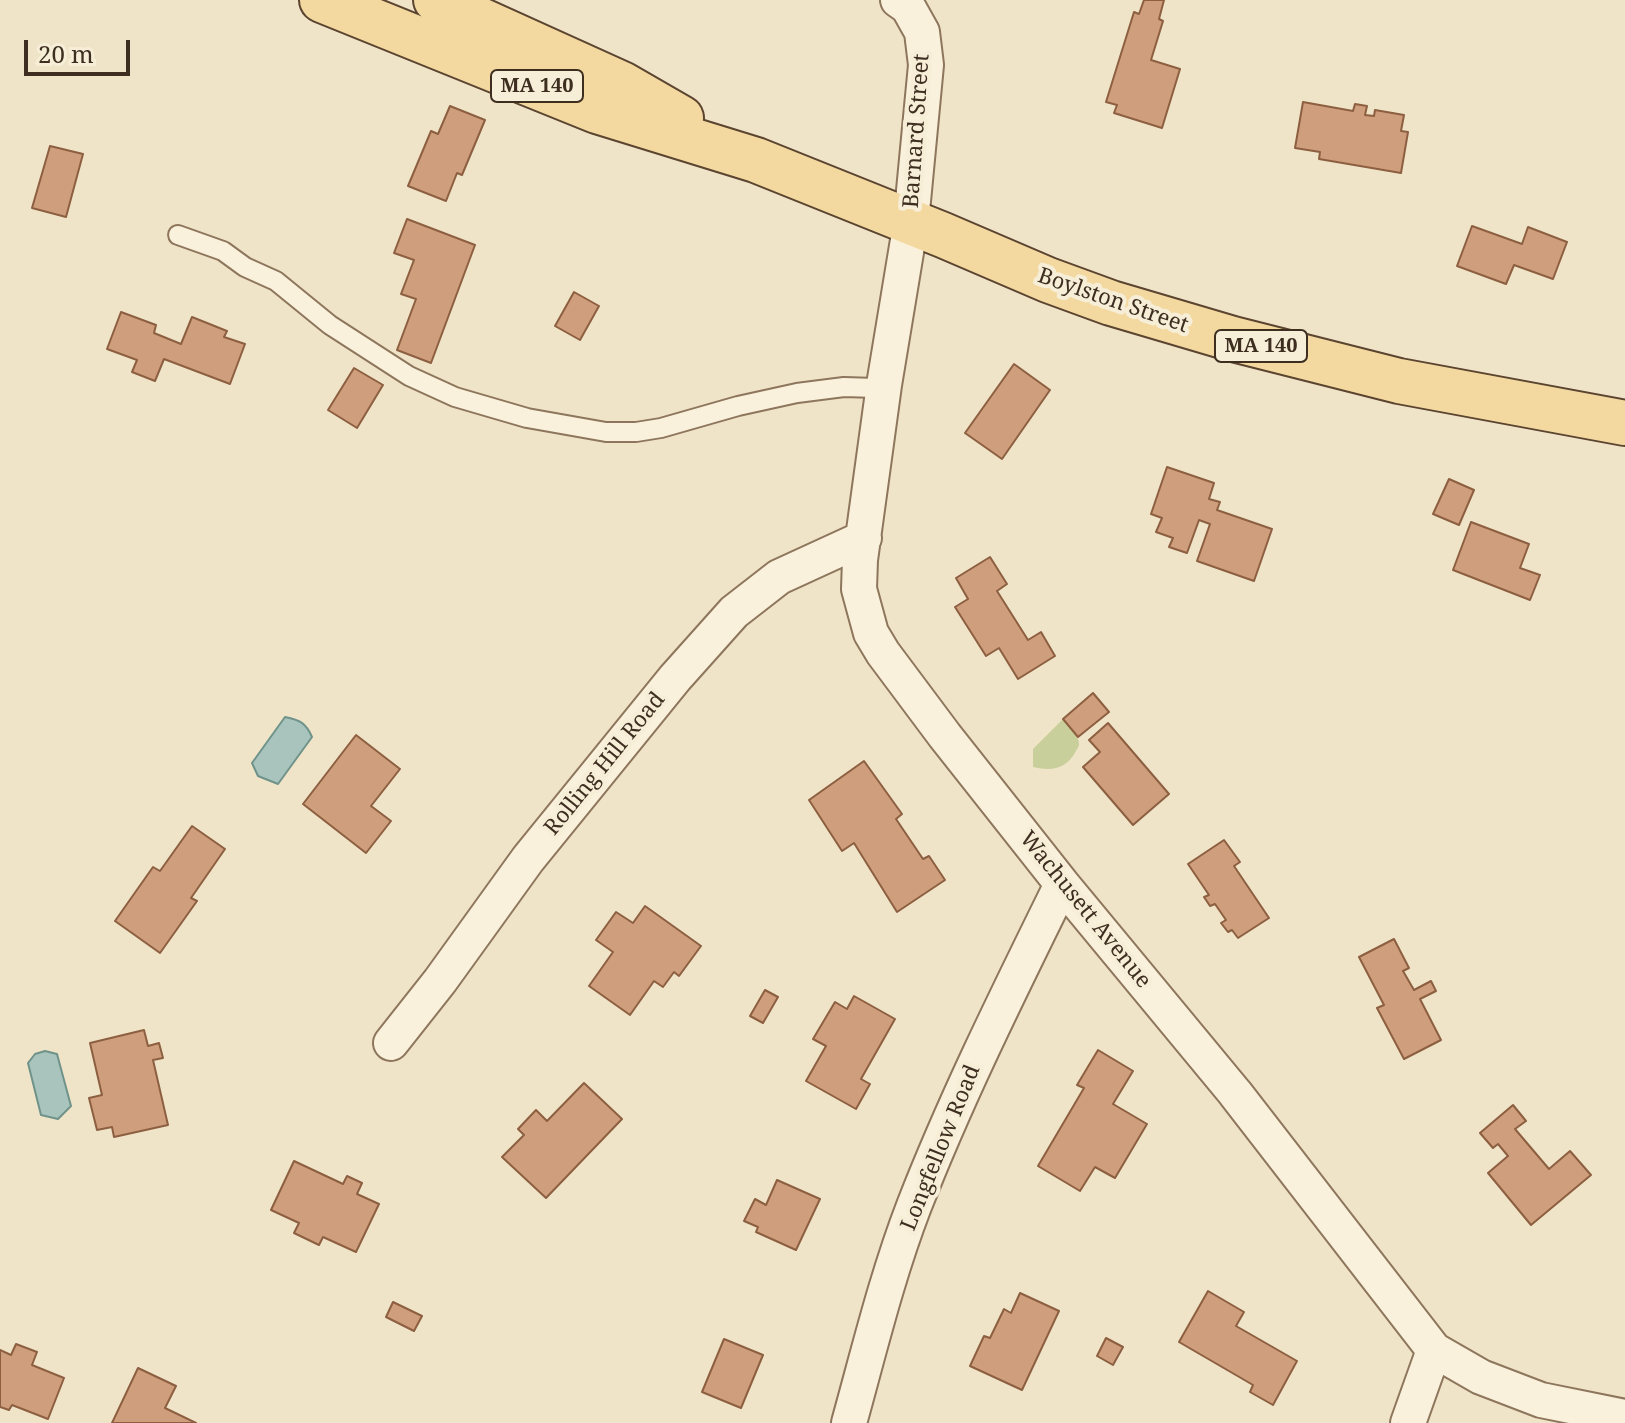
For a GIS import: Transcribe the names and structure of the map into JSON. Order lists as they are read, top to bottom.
{
  "streets": {
    "main road": ["MA 140", "Boylston Street"],
    "street": [
      "Barnard Street",
      "Rolling Hill Road",
      "Wachusett Avenue",
      "Longfellow Road"
    ]
  },
  "crossings": [
    ["Barnard Street", "Boylston Street"],
    ["Barnard Street", "Wachusett Avenue"],
    ["Boylston Street", "Wachusett Avenue"],
    ["Rolling Hill Road", "Wachusett Avenue"],
    ["Wachusett Avenue", "Longfellow Road"]
  ],
  "scale_bar": "20 m"
}
